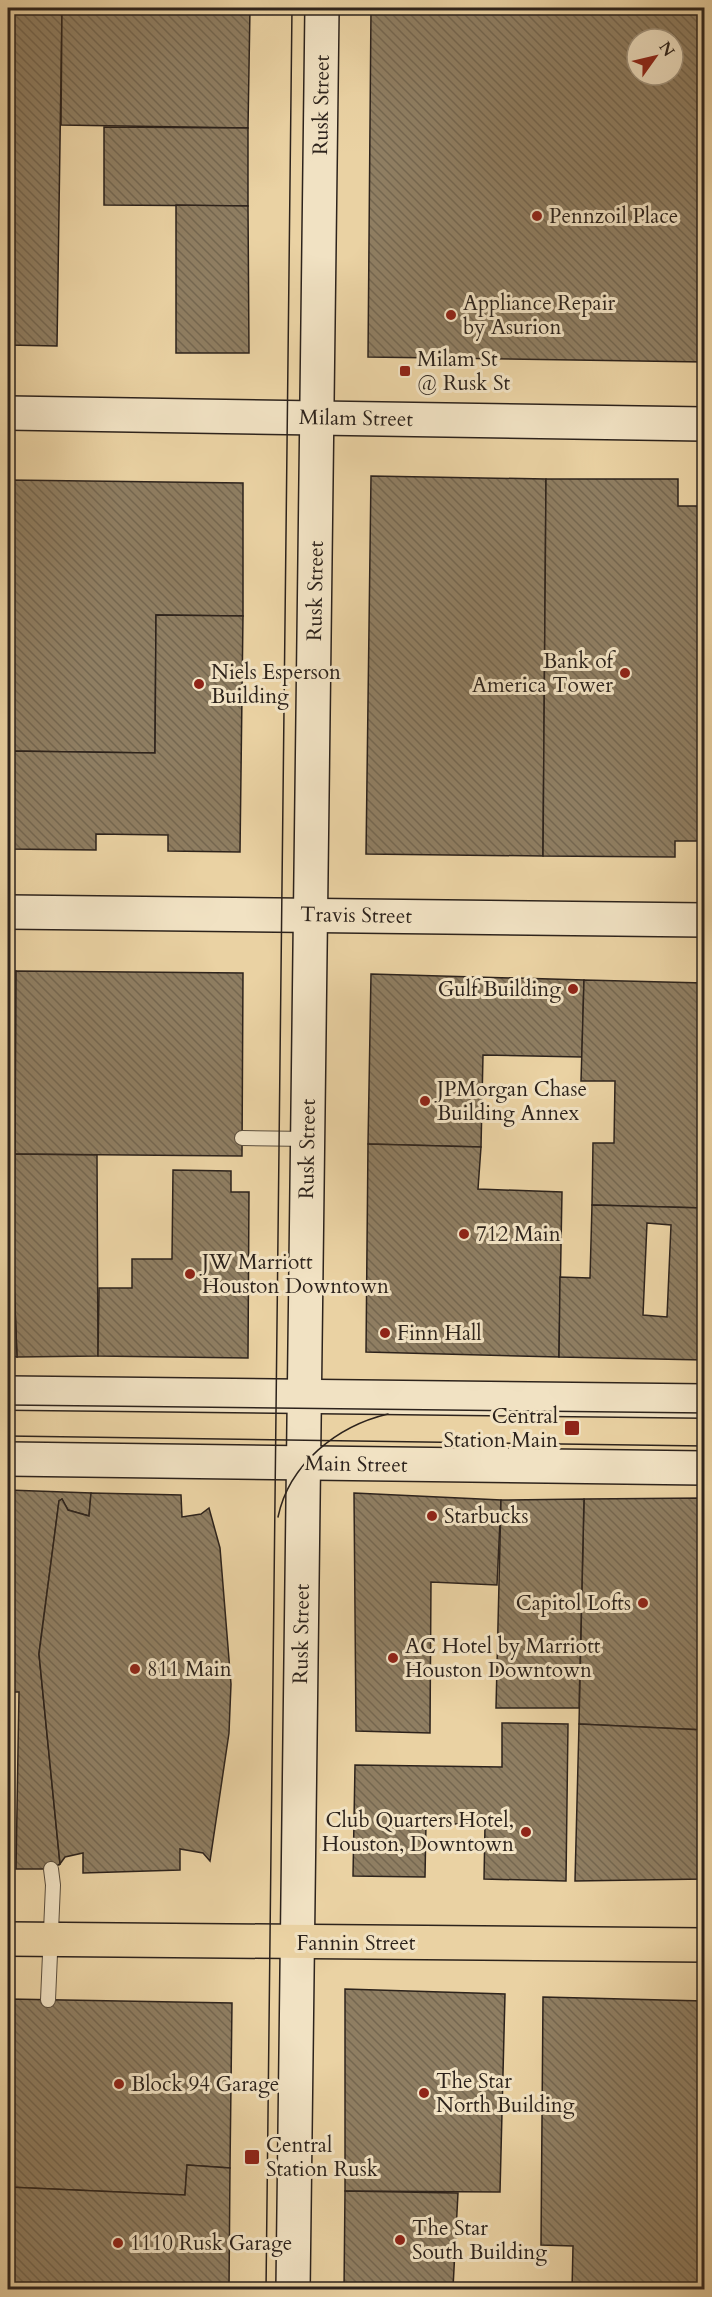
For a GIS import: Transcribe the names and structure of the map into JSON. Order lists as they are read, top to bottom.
{
  "streets": {
    "main road": [
      "Rusk Street",
      "Milam Street",
      "Travis Street",
      "Main Street",
      "Fannin Street"
    ]
  },
  "crossings": [
    ["Rusk Street", "Milam Street"],
    ["Rusk Street", "Travis Street"],
    ["Rusk Street", "Main Street"],
    ["Rusk Street", "Fannin Street"]
  ],
  "places": {
    "other": [
      "Pennzoil Place",
      "Appliance Repair by Asurion",
      "Bank of America Tower",
      "Niels Esperson Building",
      "Gulf Building",
      "JPMorgan Chase Building Annex",
      "712 Main",
      "JW Marriott Houston Downtown",
      "Finn Hall",
      "Starbucks",
      "Capitol Lofts",
      "AC Hotel by Marriott Houston Downtown",
      "811 Main",
      "Club Quarters Hotel, Houston, Downtown",
      "Block 94 Garage",
      "The Star North Building",
      "The Star South Building",
      "1110 Rusk Garage"
    ],
    "transit": ["Milam St @ Rusk St", "Central Station Main", "Central Station Rusk"]
  },
  "north": "top right"
}
